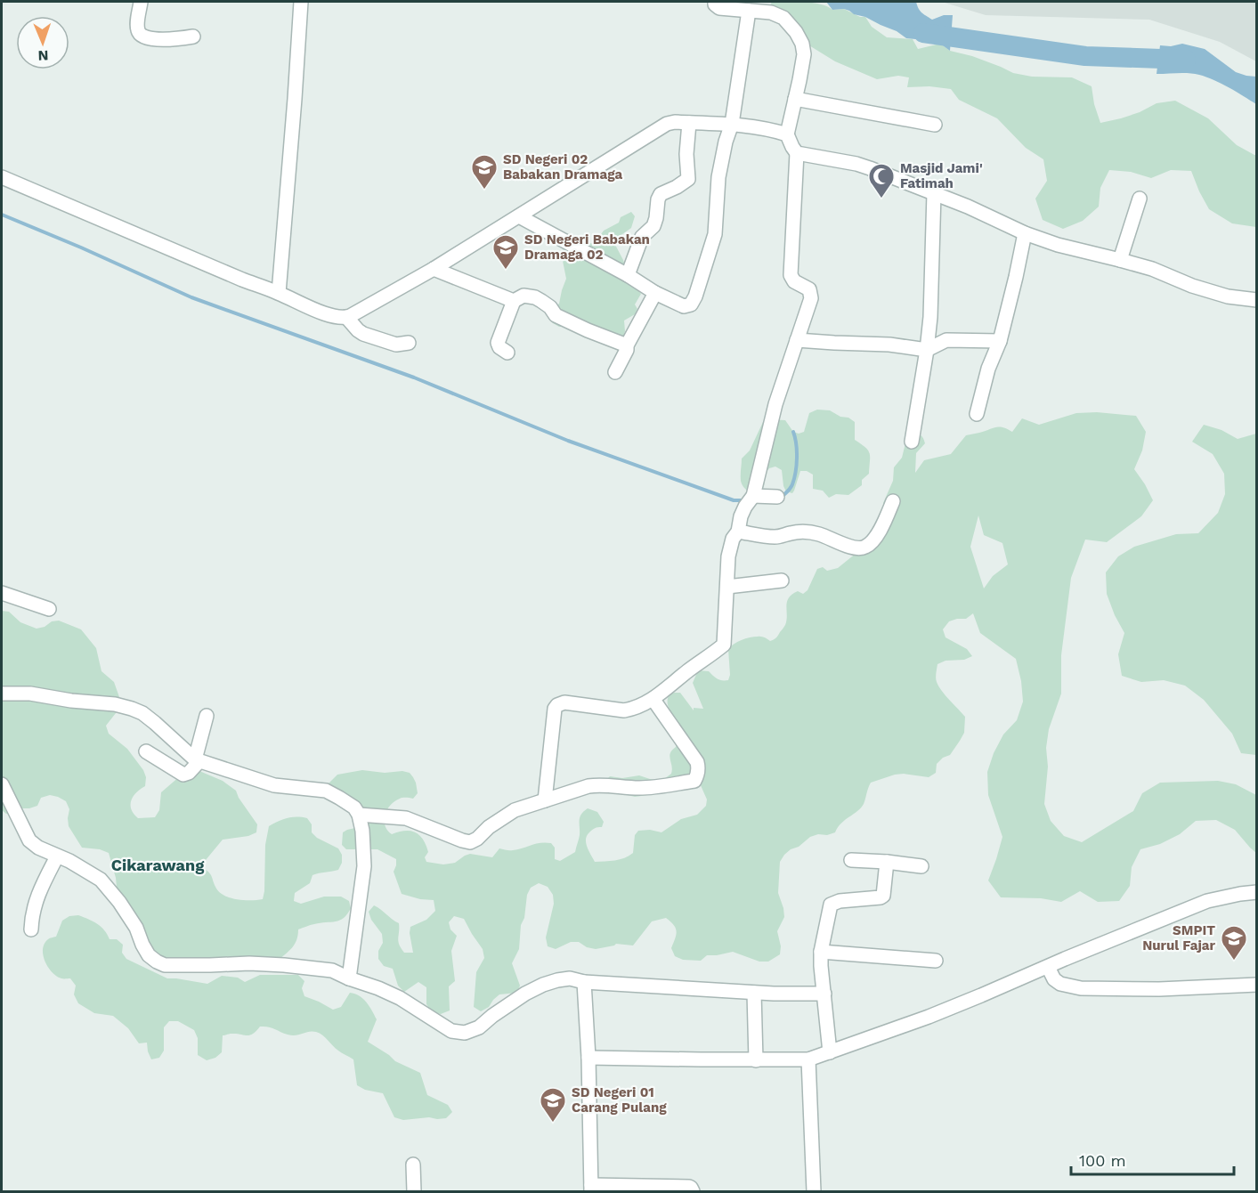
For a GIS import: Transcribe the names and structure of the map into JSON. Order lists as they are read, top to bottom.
{
  "districts": ["Cikarawang"],
  "places": {
    "school or university": [
      "SD Negeri 02 Babakan Dramaga",
      "SD Negeri Babakan Dramaga 02",
      "SMPIT Nurul Fajar",
      "SD Negeri 01 Carang Pulang"
    ],
    "mosque": ["Masjid Jami' Fatimah"]
  },
  "scale_bar": "100 m",
  "north": "bottom"
}
